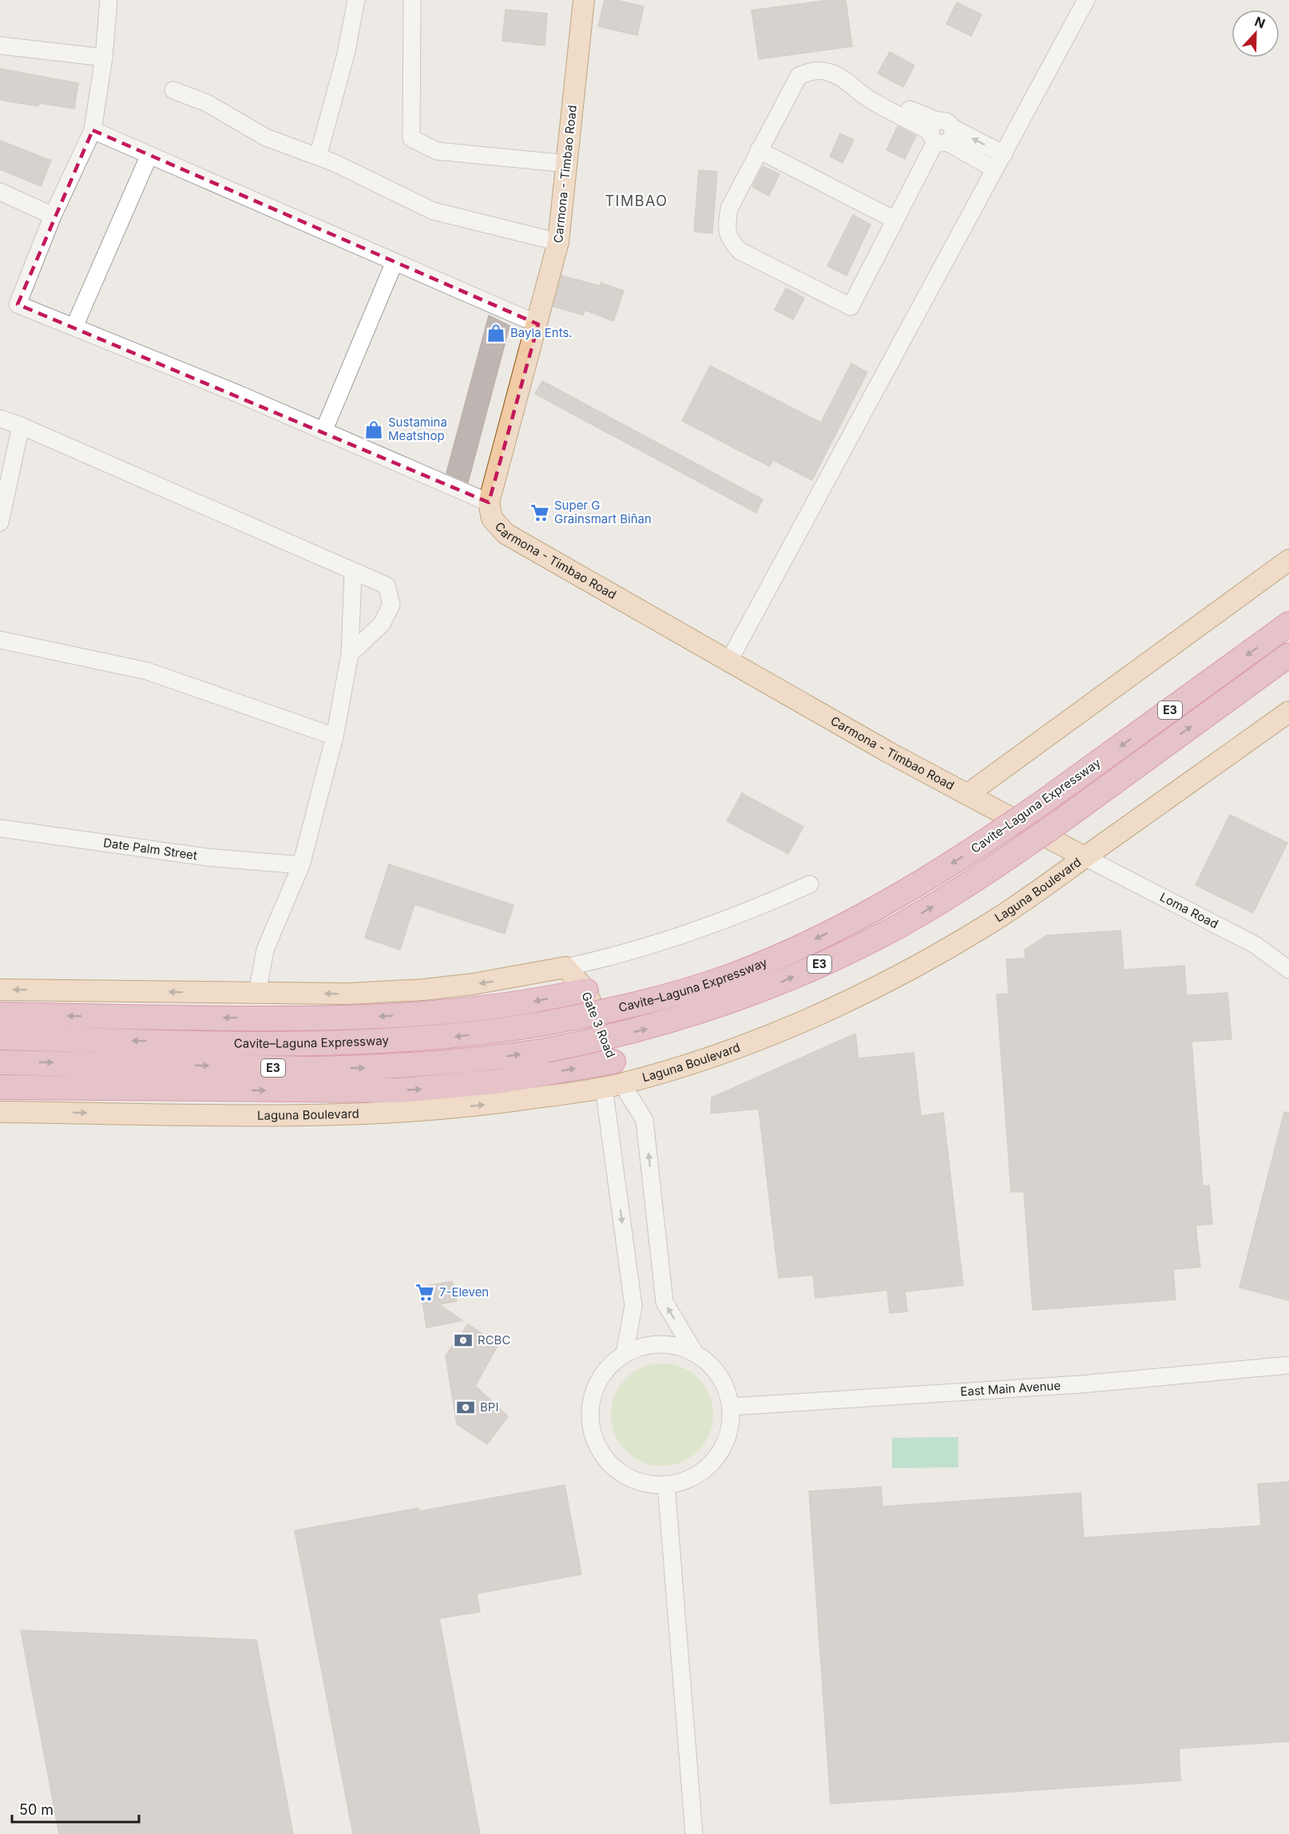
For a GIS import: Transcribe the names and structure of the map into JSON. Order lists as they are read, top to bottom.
{
  "streets": {
    "highway": ["E3", "Cavite–Laguna Expressway"],
    "main road": ["Carmona - Timbao Road", "Laguna Boulevard", "Gate 3 Road"],
    "street": ["Date Palm Street", "Loma Road", "East Main Avenue"]
  },
  "crossings": [
    ["Carmona - Timbao Road", "Laguna Boulevard"],
    ["Carmona - Timbao Road", "Loma Road"],
    ["Laguna Boulevard", "Loma Road"],
    ["Laguna Boulevard", "Gate 3 Road"],
    ["Gate 3 Road", "East Main Avenue"]
  ],
  "districts": ["TIMBAO"],
  "places": {
    "shop": ["Bayla Ents.", "Sustamina Meatshop"],
    "supermarket": ["Super G Grainsmart Biñan", "7-Eleven"],
    "bank": ["RCBC", "BPI"]
  },
  "scale_bar": "50 m",
  "north": "top"
}
